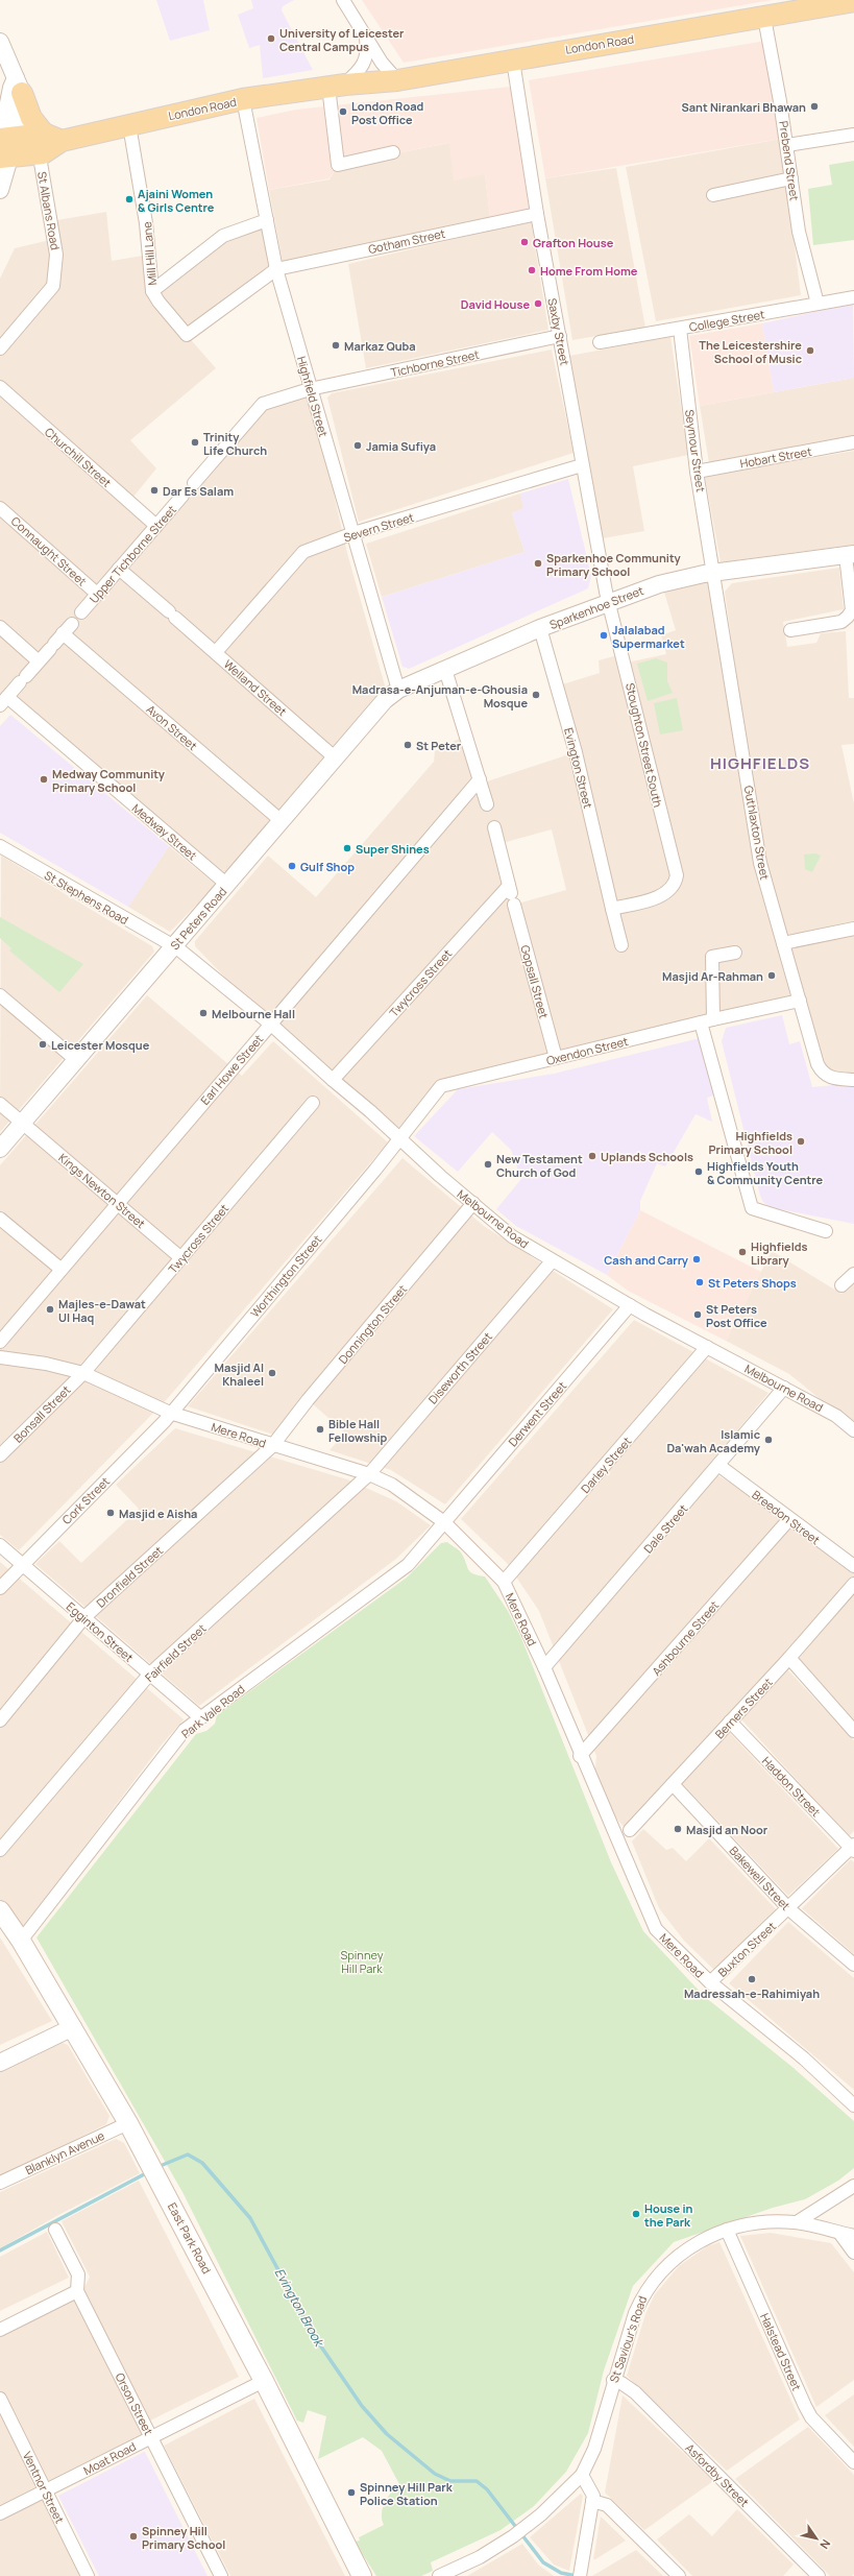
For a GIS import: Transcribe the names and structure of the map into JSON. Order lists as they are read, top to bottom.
{
  "streets": {
    "main road": ["London Road", "East Park Road"],
    "street": [
      "Prebend Street",
      "St Albans Road",
      "Gotham Street",
      "Mill Hill Lane",
      "College Street",
      "Saxby Street",
      "Tichborne Street",
      "Highfield Street",
      "Seymour Street",
      "Churchill Street",
      "Hobart Street",
      "Severn Street",
      "Connaught Street",
      "Upper Tichborne Street",
      "Sparkenhoe Street",
      "Welland Street",
      "Avon Street",
      "Stoughton Street South",
      "Evington Street",
      "Medway Street",
      "Guthlaxton Street",
      "St Stephens Road",
      "St Peters Road",
      "Gopsall Street",
      "Twycross Street",
      "Oxendon Street",
      "Earl Howe Street",
      "Kings Newton Street",
      "Melbourne Road",
      "Worthington Street",
      "Donnington Street",
      "Diseworth Street",
      "Bonsall Street",
      "Derwent Street",
      "Mere Road",
      "Darley Street",
      "Cork Street",
      "Breedon Street",
      "Dale Street",
      "Dronfield Street",
      "Egginton Street",
      "Ashbourne Street",
      "Fairfield Street",
      "Berners Street",
      "Park Vale Road",
      "Haddon Street",
      "Bakewell Street",
      "Buxton Street",
      "Blanklyn Avenue",
      "St Saviour's Road",
      "Halstead Street",
      "Orson Street",
      "Moat Road",
      "Asfordby Street",
      "Ventnor Street"
    ]
  },
  "crossings": [
    ["London Road", "Prebend Street"],
    ["London Road", "St Albans Road"],
    ["London Road", "Mill Hill Lane"],
    ["London Road", "Saxby Street"],
    ["London Road", "Highfield Street"],
    ["Prebend Street", "College Street"],
    ["Gotham Street", "Mill Hill Lane"],
    ["Gotham Street", "Saxby Street"],
    ["Gotham Street", "Highfield Street"],
    ["Mill Hill Lane", "Highfield Street"],
    ["College Street", "Seymour Street"],
    ["Saxby Street", "Tichborne Street"],
    ["Saxby Street", "Severn Street"],
    ["Saxby Street", "Sparkenhoe Street"],
    ["Saxby Street", "Stoughton Street South"],
    ["Tichborne Street", "Highfield Street"],
    ["Highfield Street", "Severn Street"],
    ["Highfield Street", "Sparkenhoe Street"],
    ["Highfield Street", "St Peters Road"],
    ["Seymour Street", "Hobart Street"],
    ["Seymour Street", "Sparkenhoe Street"],
    ["Seymour Street", "Guthlaxton Street"],
    ["Churchill Street", "Upper Tichborne Street"],
    ["Severn Street", "Welland Street"],
    ["Connaught Street", "Upper Tichborne Street"],
    ["Upper Tichborne Street", "Welland Street"],
    ["Sparkenhoe Street", "Stoughton Street South"],
    ["Sparkenhoe Street", "Evington Street"],
    ["Sparkenhoe Street", "Guthlaxton Street"],
    ["Sparkenhoe Street", "St Peters Road"],
    ["Welland Street", "St Peters Road"],
    ["Avon Street", "St Peters Road"],
    ["Stoughton Street South", "Evington Street"],
    ["Medway Street", "St Peters Road"],
    ["Guthlaxton Street", "Oxendon Street"],
    ["St Stephens Road", "St Peters Road"],
    ["St Stephens Road", "Melbourne Road"],
    ["St Peters Road", "Kings Newton Street"],
    ["St Peters Road", "Melbourne Road"],
    ["Gopsall Street", "Twycross Street"],
    ["Gopsall Street", "Oxendon Street"],
    ["Twycross Street", "Kings Newton Street"],
    ["Twycross Street", "Melbourne Road"],
    ["Twycross Street", "Bonsall Street"],
    ["Twycross Street", "Mere Road"],
    ["Oxendon Street", "Melbourne Road"],
    ["Oxendon Street", "Worthington Street"],
    ["Earl Howe Street", "Kings Newton Street"],
    ["Earl Howe Street", "Melbourne Road"],
    ["Melbourne Road", "Worthington Street"],
    ["Melbourne Road", "Donnington Street"],
    ["Melbourne Road", "Diseworth Street"],
    ["Melbourne Road", "Derwent Street"],
    ["Melbourne Road", "Darley Street"],
    ["Melbourne Road", "Dale Street"],
    ["Worthington Street", "Mere Road"],
    ["Worthington Street", "Cork Street"],
    ["Donnington Street", "Mere Road"],
    ["Donnington Street", "Dronfield Street"],
    ["Diseworth Street", "Mere Road"],
    ["Diseworth Street", "Fairfield Street"],
    ["Bonsall Street", "Mere Road"],
    ["Derwent Street", "Mere Road"],
    ["Derwent Street", "Park Vale Road"],
    ["Mere Road", "Darley Street"],
    ["Mere Road", "Cork Street"],
    ["Mere Road", "Dale Street"],
    ["Mere Road", "Dronfield Street"],
    ["Mere Road", "Ashbourne Street"],
    ["Mere Road", "Fairfield Street"],
    ["Mere Road", "Park Vale Road"],
    ["Mere Road", "Buxton Street"],
    ["Cork Street", "Egginton Street"],
    ["Breedon Street", "Dale Street"],
    ["Breedon Street", "Ashbourne Street"],
    ["Dronfield Street", "Egginton Street"],
    ["Egginton Street", "Fairfield Street"],
    ["Egginton Street", "Park Vale Road"],
    ["Berners Street", "Haddon Street"],
    ["Berners Street", "Bakewell Street"],
    ["Park Vale Road", "East Park Road"],
    ["Haddon Street", "Buxton Street"],
    ["Bakewell Street", "Buxton Street"],
    ["Blanklyn Avenue", "East Park Road"],
    ["East Park Road", "Moat Road"],
    ["St Saviour's Road", "Halstead Street"],
    ["St Saviour's Road", "Asfordby Street"],
    ["Orson Street", "Moat Road"],
    ["Moat Road", "Ventnor Street"]
  ],
  "districts": ["HIGHFIELDS"],
  "water": ["Evington Brook"],
  "parks": ["Spinney Hill Park"],
  "places": [
    "University of Leicester Central Campus",
    "Sant Nirankari Bhawan",
    "London Road Post Office",
    "Ajaini Women & Girls Centre",
    "Grafton House",
    "Home From Home",
    "David House",
    "Markaz Quba",
    "The Leicestershire School of Music",
    "Trinity Life Church",
    "Jamia Sufiya",
    "Dar Es Salam",
    "Sparkenhoe Community Primary School",
    "Jalalabad Supermarket",
    "Madrasa-e-Anjuman-e-Ghousia Mosque",
    "St Peter",
    "Medway Community Primary School",
    "Super Shines",
    "Gulf Shop",
    "Masjid Ar-Rahman",
    "Melbourne Hall",
    "Leicester Mosque",
    "Highfields Primary School",
    "Uplands Schools",
    "New Testament Church of God",
    "Highfields Youth & Community Centre",
    "Highfields Library",
    "Cash and Carry",
    "St Peters Shops",
    "Majles-e-Dawat Ul Haq",
    "St Peters Post Office",
    "Masjid Al Khaleel",
    "Bible Hall Fellowship",
    "Islamic Da'wah Academy",
    "Masjid e Aisha",
    "Masjid an Noor",
    "Madressah-e-Rahimiyah",
    "House in the Park",
    "Spinney Hill Park Police Station",
    "Spinney Hill Primary School"
  ],
  "north": "bottom right"
}
